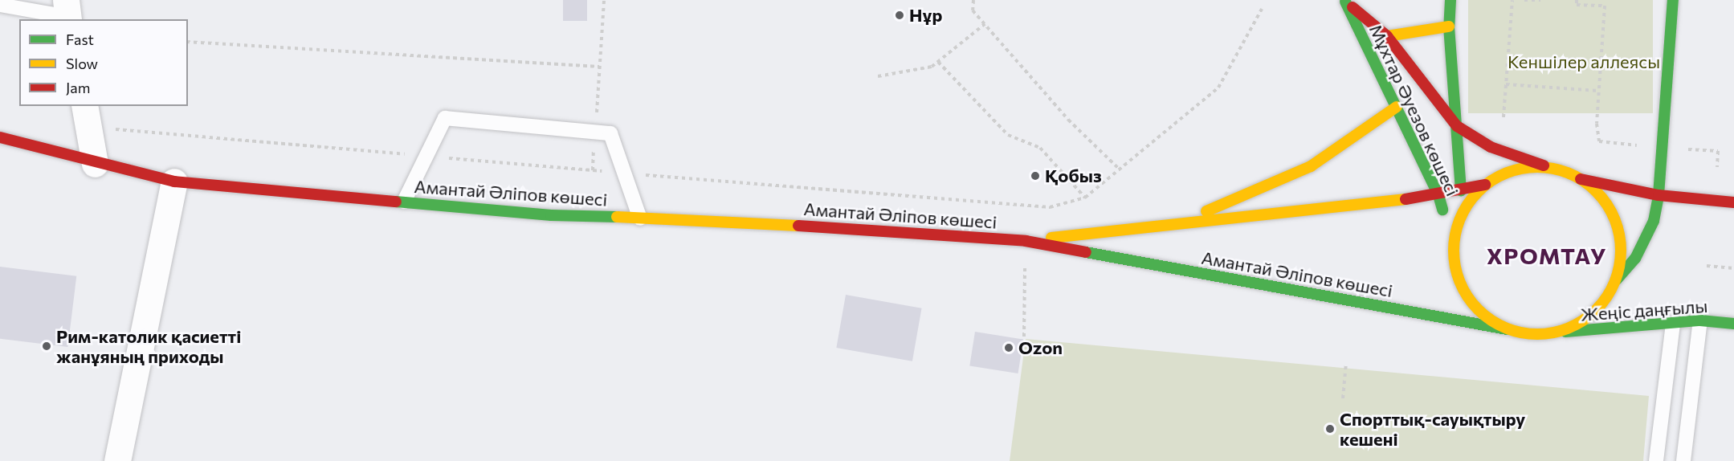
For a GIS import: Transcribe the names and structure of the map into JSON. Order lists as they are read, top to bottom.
{
  "streets": {
    "main road": ["Мұхтар Әуезов көшесі", "Амантай Әліпов көшесі", "Жеңіс даңғылы"]
  },
  "crossings": [
    ["Мұхтар Әуезов көшесі", "Амантай Әліпов көшесі"],
    ["Мұхтар Әуезов көшесі", "Жеңіс даңғылы"],
    ["Амантай Әліпов көшесі", "Жеңіс даңғылы"]
  ],
  "districts": ["ХРОМТАУ"],
  "parks": ["Кеншілер аллеясы"],
  "places": [
    "Нұр",
    "Қобыз",
    "Рим-католик қасиетті жанұяның приходы",
    "Ozon",
    "Спорттық-сауықтыру кешені"
  ],
  "legend": ["Fast", "Slow", "Jam"]
}
